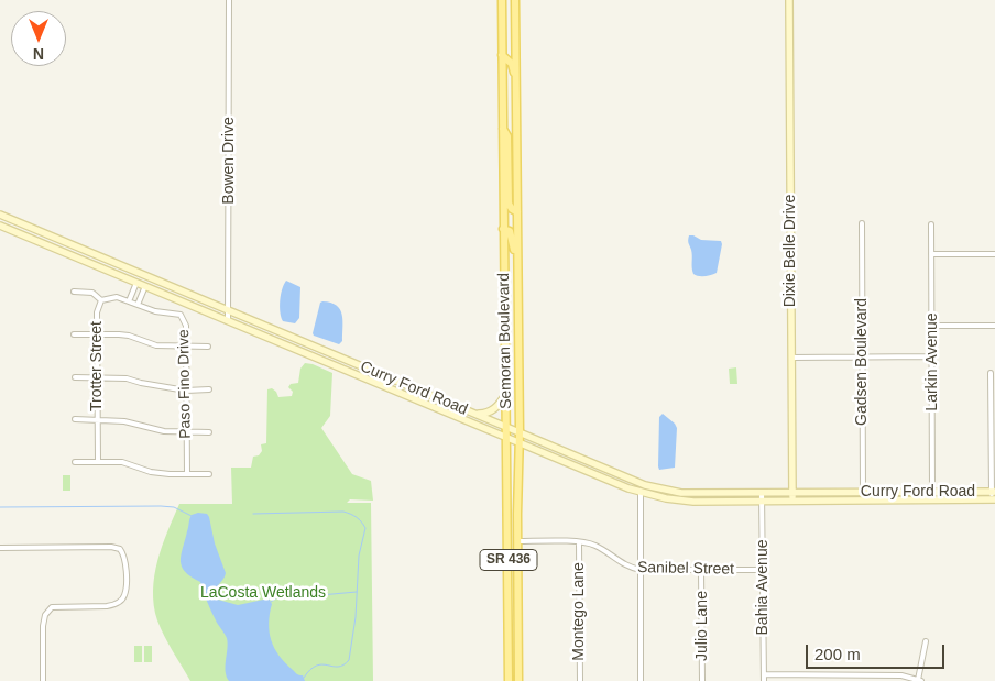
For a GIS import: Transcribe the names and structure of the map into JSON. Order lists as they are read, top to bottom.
{
  "streets": {
    "main road": [
      "Dixie Belle Drive",
      "Semoran Boulevard",
      "Curry Ford Road",
      "SR 436"
    ],
    "street": [
      "Bowen Drive",
      "Gadsen Boulevard",
      "Larkin Avenue",
      "Trotter Street",
      "Paso Fino Drive",
      "Sanibel Street",
      "Bahia Avenue",
      "Montego Lane",
      "Julio Lane"
    ]
  },
  "crossings": [
    ["Bowen Drive", "Curry Ford Road"],
    ["Dixie Belle Drive", "Curry Ford Road"],
    ["Semoran Boulevard", "Curry Ford Road"],
    ["Semoran Boulevard", "Sanibel Street"],
    ["Gadsen Boulevard", "Curry Ford Road"],
    ["Larkin Avenue", "Curry Ford Road"],
    ["Trotter Street", "Paso Fino Drive"],
    ["Curry Ford Road", "Bahia Avenue"],
    ["Sanibel Street", "Bahia Avenue"],
    ["Sanibel Street", "Montego Lane"],
    ["Sanibel Street", "Julio Lane"]
  ],
  "parks": ["LaCosta Wetlands"],
  "scale_bar": "200 m",
  "north": "bottom"
}
